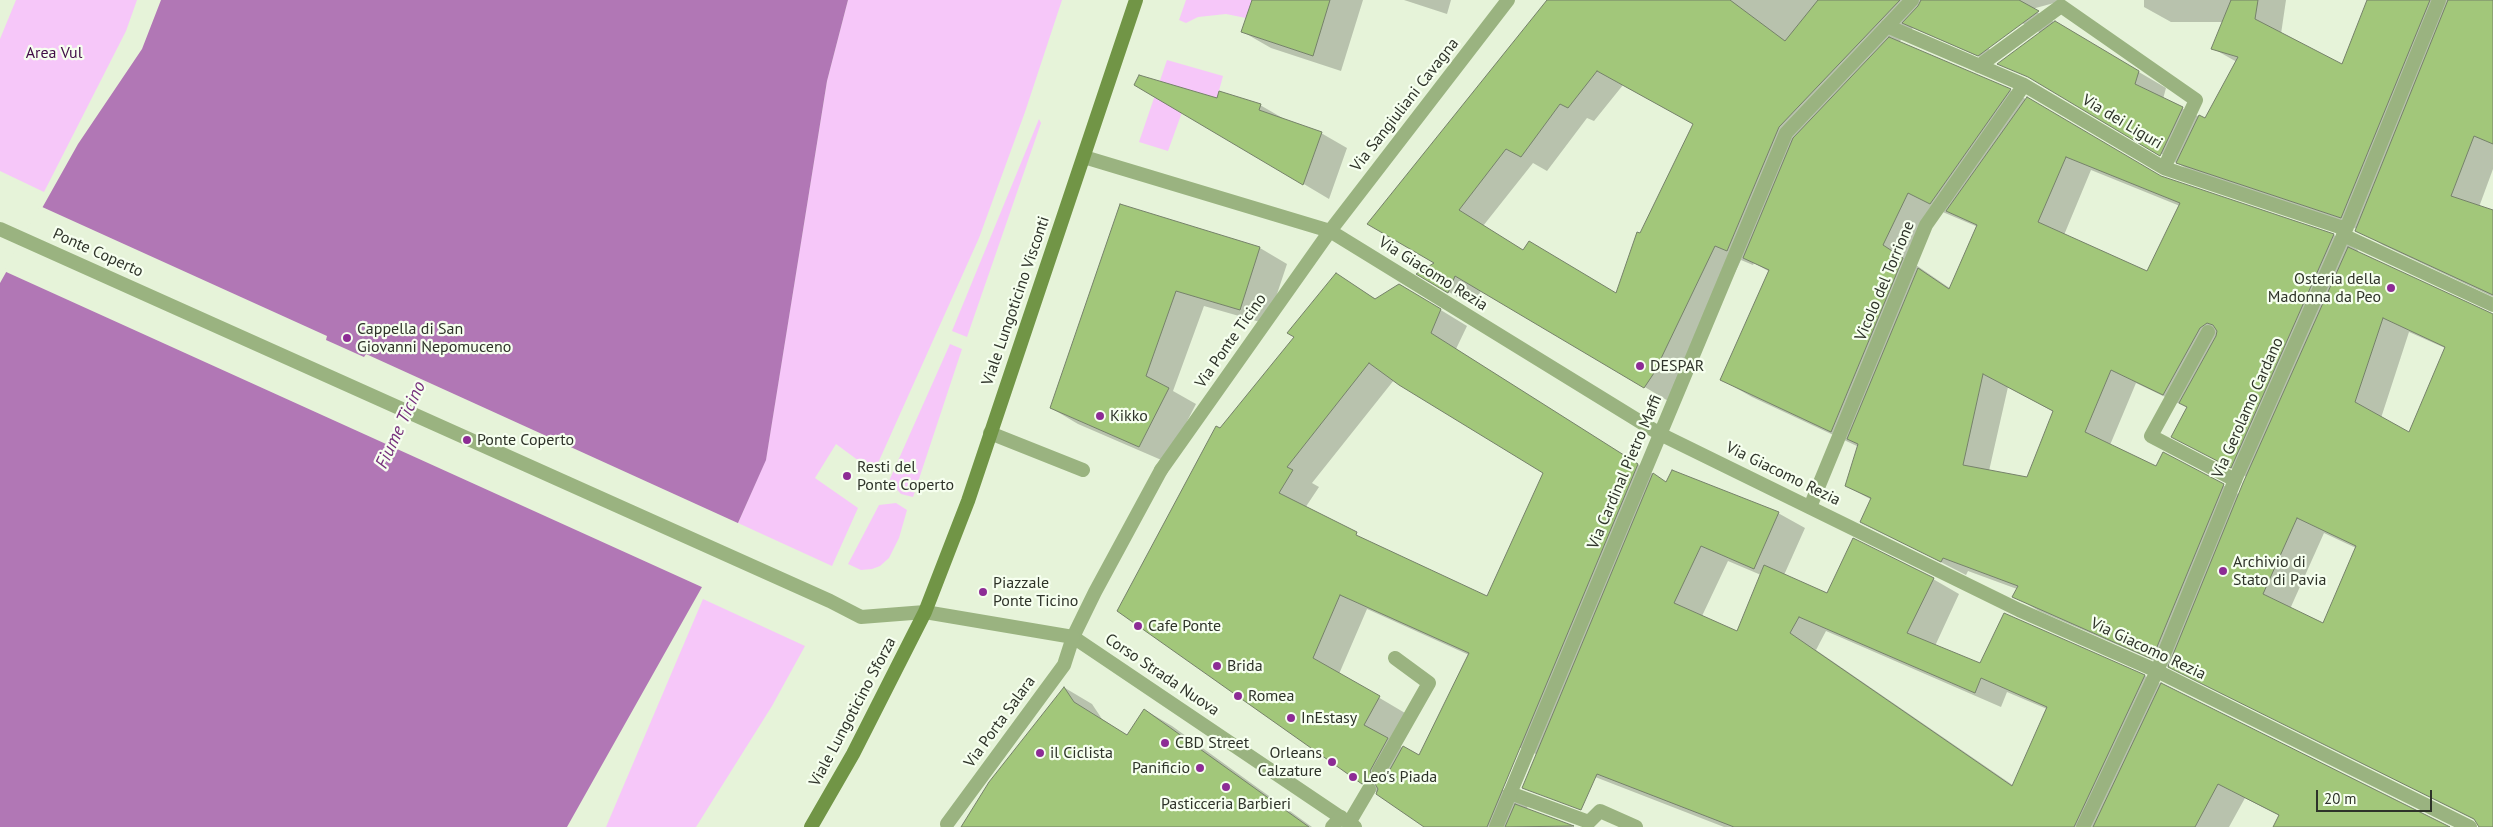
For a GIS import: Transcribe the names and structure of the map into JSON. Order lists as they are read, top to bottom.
{
  "streets": {
    "main road": ["Viale Lungoticino Visconti", "Viale Lungoticino Sforza"],
    "street": [
      "Via Sangiuliani Cavagna",
      "Via dei Liguri",
      "Ponte Coperto",
      "Via Giacomo Rezia",
      "Vicolo del Torrione",
      "Via Ponte Ticino",
      "Via Gerolamo Cardano",
      "Via Cardinal Pietro Maffi",
      "Corso Strada Nuova",
      "Via Porta Salara"
    ]
  },
  "crossings": [
    ["Via Sangiuliani Cavagna", "Via Giacomo Rezia"],
    ["Via Sangiuliani Cavagna", "Via Ponte Ticino"],
    ["Via dei Liguri", "Vicolo del Torrione"],
    ["Via dei Liguri", "Via Gerolamo Cardano"],
    ["Via dei Liguri", "Via Cardinal Pietro Maffi"],
    ["Ponte Coperto", "Viale Lungoticino Visconti"],
    ["Ponte Coperto", "Corso Strada Nuova"],
    ["Ponte Coperto", "Viale Lungoticino Sforza"],
    ["Via Giacomo Rezia", "Vicolo del Torrione"],
    ["Via Giacomo Rezia", "Viale Lungoticino Visconti"],
    ["Via Giacomo Rezia", "Via Ponte Ticino"],
    ["Via Giacomo Rezia", "Via Gerolamo Cardano"],
    ["Via Giacomo Rezia", "Via Cardinal Pietro Maffi"],
    ["Viale Lungoticino Visconti", "Corso Strada Nuova"],
    ["Viale Lungoticino Visconti", "Viale Lungoticino Sforza"],
    ["Via Ponte Ticino", "Corso Strada Nuova"],
    ["Via Ponte Ticino", "Via Porta Salara"],
    ["Corso Strada Nuova", "Viale Lungoticino Sforza"],
    ["Corso Strada Nuova", "Via Porta Salara"]
  ],
  "water": ["Fiume Ticino"],
  "parks": ["Area Vul"],
  "places": [
    "Osteria della Madonna da Peo",
    "Cappella di San Giovanni Nepomuceno",
    "DESPAR",
    "Kikko",
    "Ponte Coperto",
    "Resti del Ponte Coperto",
    "Archivio di Stato di Pavia",
    "Piazzale Ponte Ticino",
    "Cafe Ponte",
    "Brida",
    "Romea",
    "InEstasy",
    "CBD Street",
    "il Ciclista",
    "Orleans Calzature",
    "Panificio",
    "Leo's Piada",
    "Pasticceria Barbieri"
  ],
  "scale_bar": "20 m"
}
